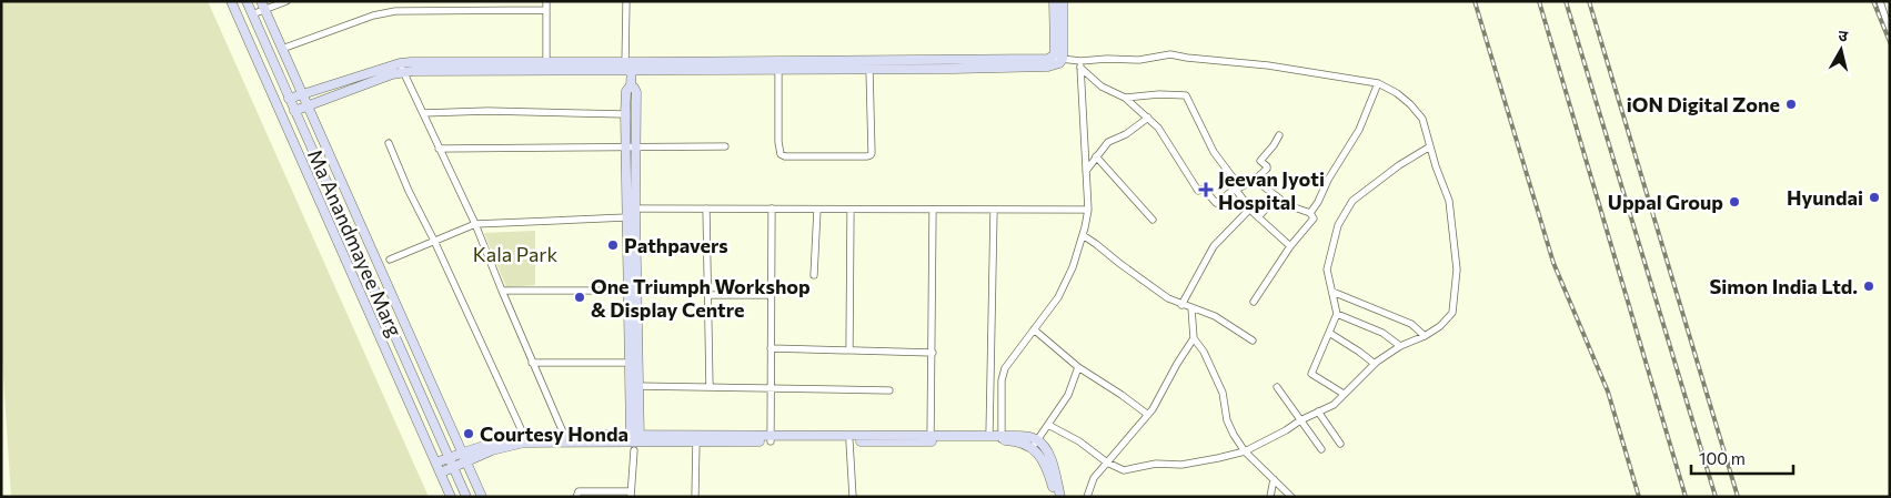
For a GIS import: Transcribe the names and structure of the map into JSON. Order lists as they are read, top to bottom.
{
  "streets": {
    "street": ["Ma Anandmayee Marg"]
  },
  "parks": ["Kala Park"],
  "places": {
    "other": [
      "iON Digital Zone",
      "Hyundai",
      "Uppal Group",
      "Pathpavers",
      "Simon India Ltd.",
      "One Triumph Workshop & Display Centre",
      "Courtesy Honda"
    ],
    "health": ["Jeevan Jyoti Hospital"]
  },
  "scale_bar": "100 m",
  "north": "top"
}
